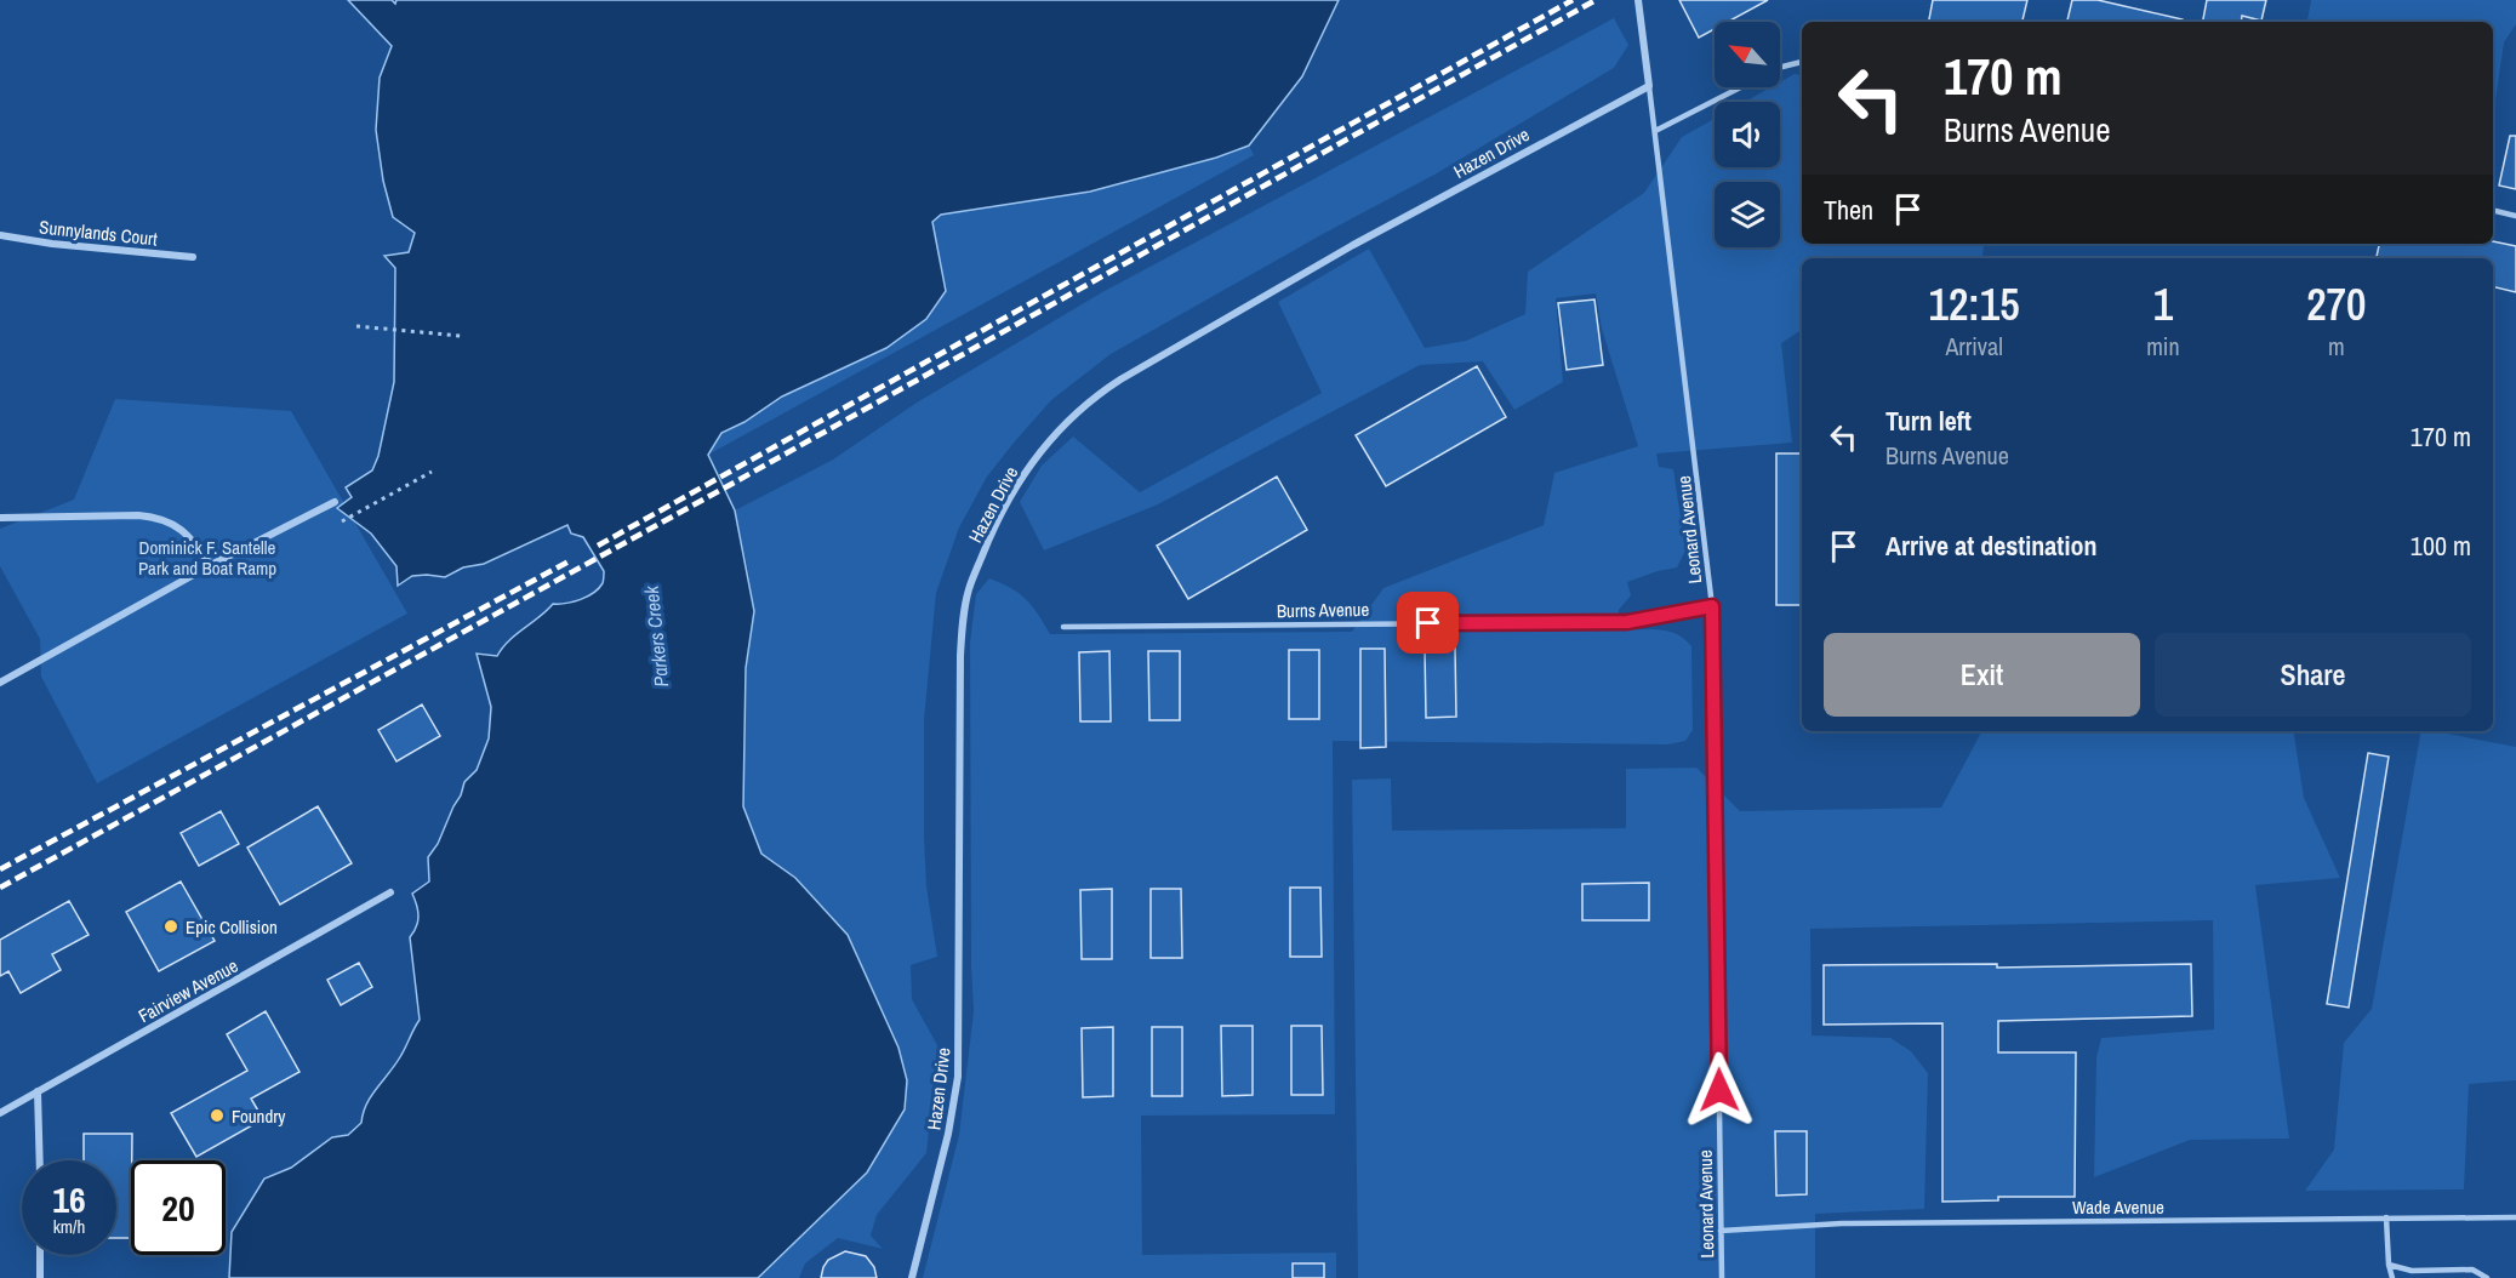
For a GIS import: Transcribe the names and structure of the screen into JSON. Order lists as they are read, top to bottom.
{
  "streets": {
    "street": ["Hazen Drive", "Sunnylands Court", "Fairview Avenue"],
    "lane": ["Leonard Avenue", "Burns Avenue", "Wade Avenue"]
  },
  "crossings": [
    ["Hazen Drive", "Leonard Avenue"],
    ["Leonard Avenue", "Burns Avenue"],
    ["Leonard Avenue", "Wade Avenue"]
  ],
  "water": ["Parkers Creek"],
  "parks": ["Dominick F. Santelle Park and Boat Ramp"],
  "places": ["Epic Collision", "Foundry"],
  "north": "top left",
  "page": {
    "turn": ["170 m", "Burns Avenue"],
    "then": "Then",
    "eta": [
      "12:15",
      "Arrival",
      "1",
      "min",
      "270",
      "m"
    ],
    "list": [
      {
        "name": "Turn left",
        "note": "Burns Avenue",
        "value": "170 m"
      },
      {
        "name": "Arrive at destination",
        "value": "100 m"
      }
    ],
    "buttons": ["Exit", "Share"],
    "speed": "16 km/h",
    "limit": "20"
  }
}
